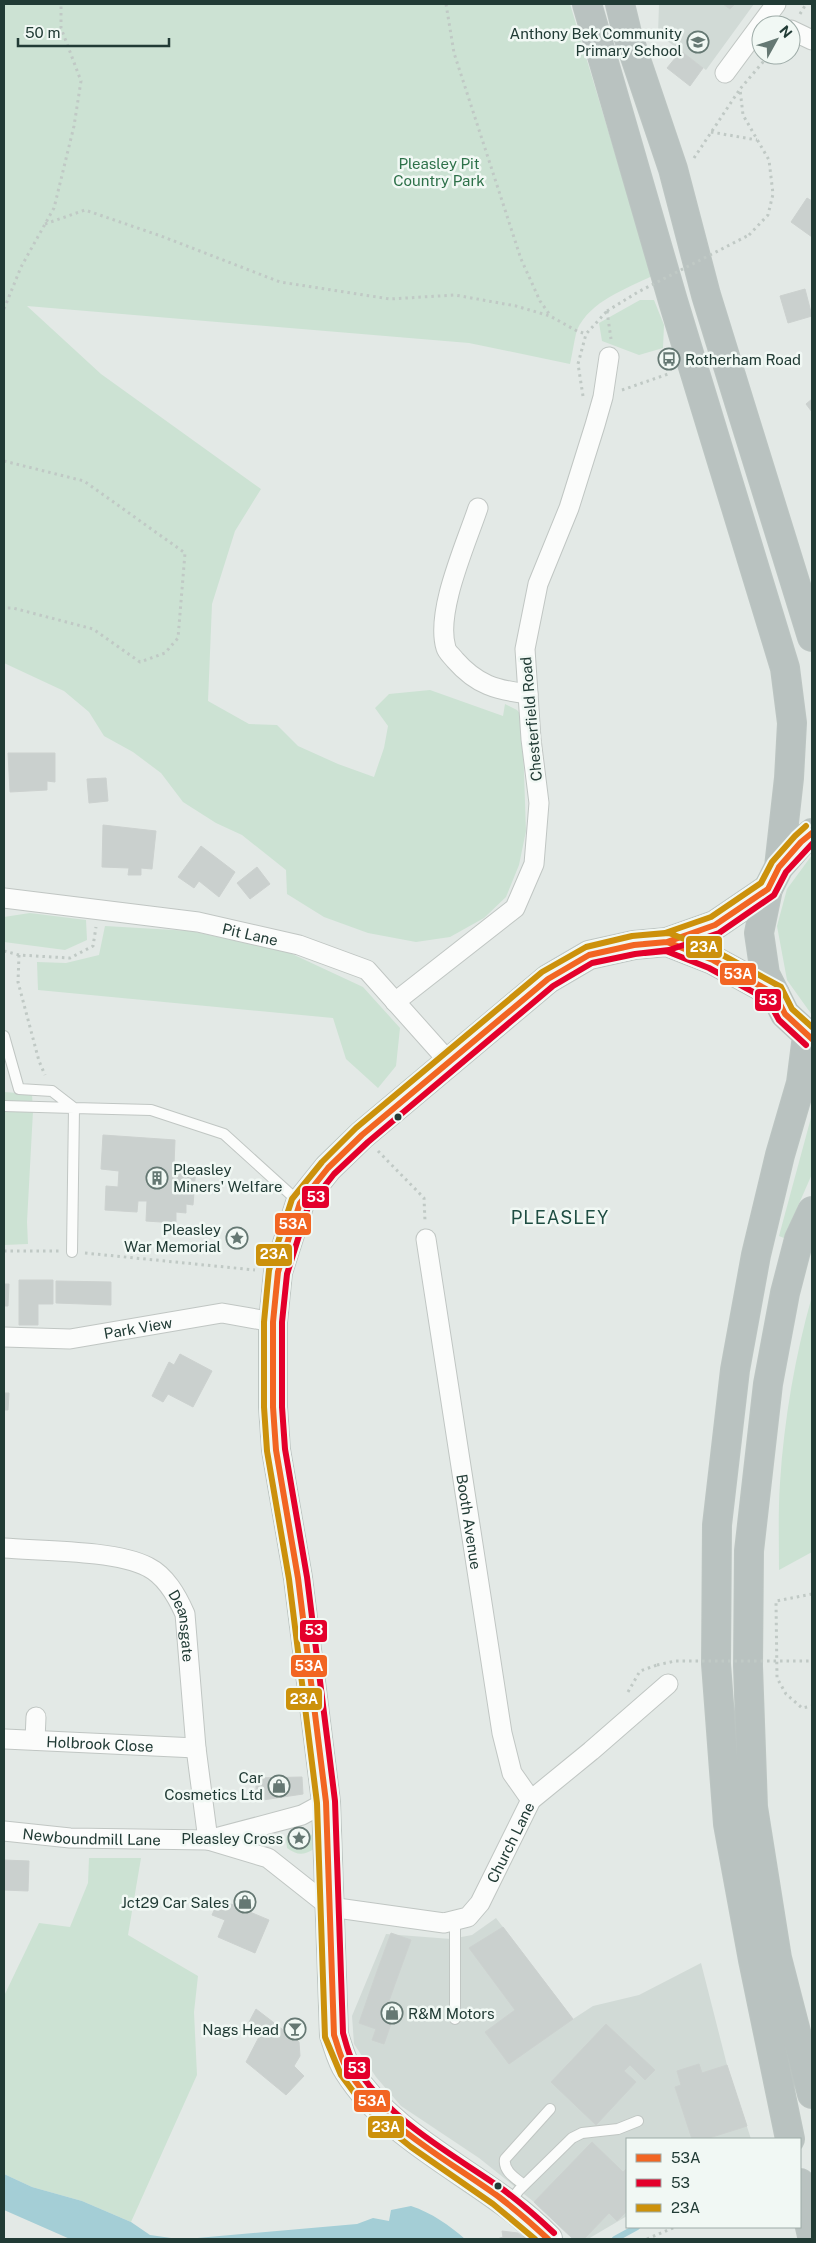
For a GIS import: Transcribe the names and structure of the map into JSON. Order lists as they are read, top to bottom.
{
  "streets": {
    "street": [
      "Chesterfield Road",
      "Pit Lane",
      "Park View",
      "Booth Avenue",
      "Deansgate",
      "Holbrook Close",
      "Newboundmill Lane",
      "Church Lane"
    ]
  },
  "crossings": [
    ["Chesterfield Road", "Pit Lane"],
    ["Booth Avenue", "Church Lane"],
    ["Deansgate", "Holbrook Close"],
    ["Deansgate", "Newboundmill Lane"]
  ],
  "districts": ["PLEASLEY"],
  "parks": ["Pleasley Pit Country Park"],
  "places": {
    "school or university": ["Anthony Bek Community Primary School"],
    "bus stop": ["Rotherham Road"],
    "building": ["Pleasley Miners' Welfare"],
    "place": ["Pleasley War Memorial", "Pleasley Cross"],
    "shop": ["Car Cosmetics Ltd", "Jct29 Car Sales", "R&M Motors"],
    "bar": ["Nags Head"]
  },
  "lines": ["transit line 23A", "transit line 53A", "transit line 53"],
  "legend": ["53A", "53", "23A"],
  "scale_bar": "50 m",
  "north": "top right"
}
